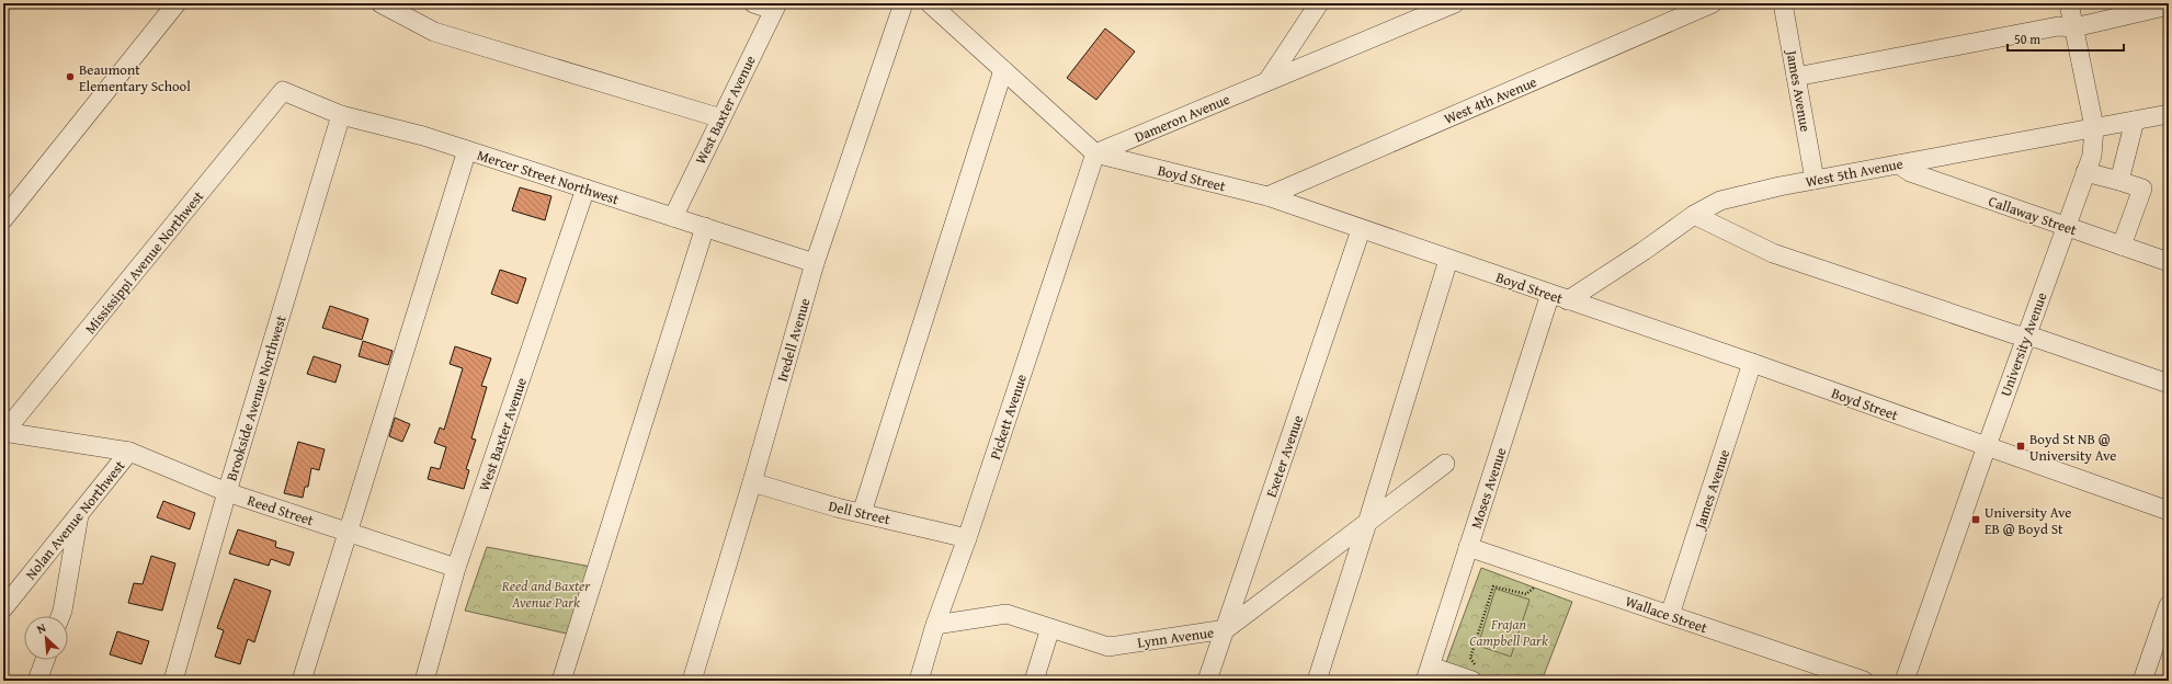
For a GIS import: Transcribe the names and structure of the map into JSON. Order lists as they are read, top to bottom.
{
  "streets": {
    "street": [
      "James Avenue",
      "West 4th Avenue",
      "West Baxter Avenue",
      "Dameron Avenue",
      "West 5th Avenue",
      "Mercer Street Northwest",
      "Boyd Street",
      "Callaway Street",
      "Mississippi Avenue Northwest",
      "Iredell Avenue",
      "University Avenue",
      "Brookside Avenue Northwest",
      "Pickett Avenue",
      "Exeter Avenue",
      "Moses Avenue",
      "Reed Street",
      "Dell Street",
      "Nolan Avenue Northwest",
      "Wallace Street",
      "Lynn Avenue"
    ]
  },
  "crossings": [
    ["James Avenue", "West 5th Avenue"],
    ["James Avenue", "Boyd Street"],
    ["James Avenue", "Wallace Street"],
    ["West 4th Avenue", "Boyd Street"],
    ["West Baxter Avenue", "Mercer Street Northwest"],
    ["West Baxter Avenue", "Reed Street"],
    ["Dameron Avenue", "Boyd Street"],
    ["Dameron Avenue", "Pickett Avenue"],
    ["West 5th Avenue", "Boyd Street"],
    ["West 5th Avenue", "Callaway Street"],
    ["West 5th Avenue", "University Avenue"],
    ["Mercer Street Northwest", "Mississippi Avenue Northwest"],
    ["Mercer Street Northwest", "Iredell Avenue"],
    ["Mercer Street Northwest", "Brookside Avenue Northwest"],
    ["Boyd Street", "University Avenue"],
    ["Boyd Street", "Pickett Avenue"],
    ["Boyd Street", "Exeter Avenue"],
    ["Boyd Street", "Moses Avenue"],
    ["Callaway Street", "University Avenue"],
    ["Mississippi Avenue Northwest", "Reed Street"],
    ["Iredell Avenue", "Dell Street"],
    ["Brookside Avenue Northwest", "Reed Street"],
    ["Pickett Avenue", "Dell Street"],
    ["Pickett Avenue", "Lynn Avenue"],
    ["Exeter Avenue", "Lynn Avenue"],
    ["Moses Avenue", "Wallace Street"],
    ["Reed Street", "Nolan Avenue Northwest"]
  ],
  "parks": ["Reed and Baxter Avenue Park", "Frajan Campbell Park"],
  "places": {
    "other": ["Beaumont Elementary School"],
    "transit": ["Boyd St NB @ University Ave", "University Ave EB @ Boyd St"]
  },
  "scale_bar": "50 m",
  "north": "top left"
}
